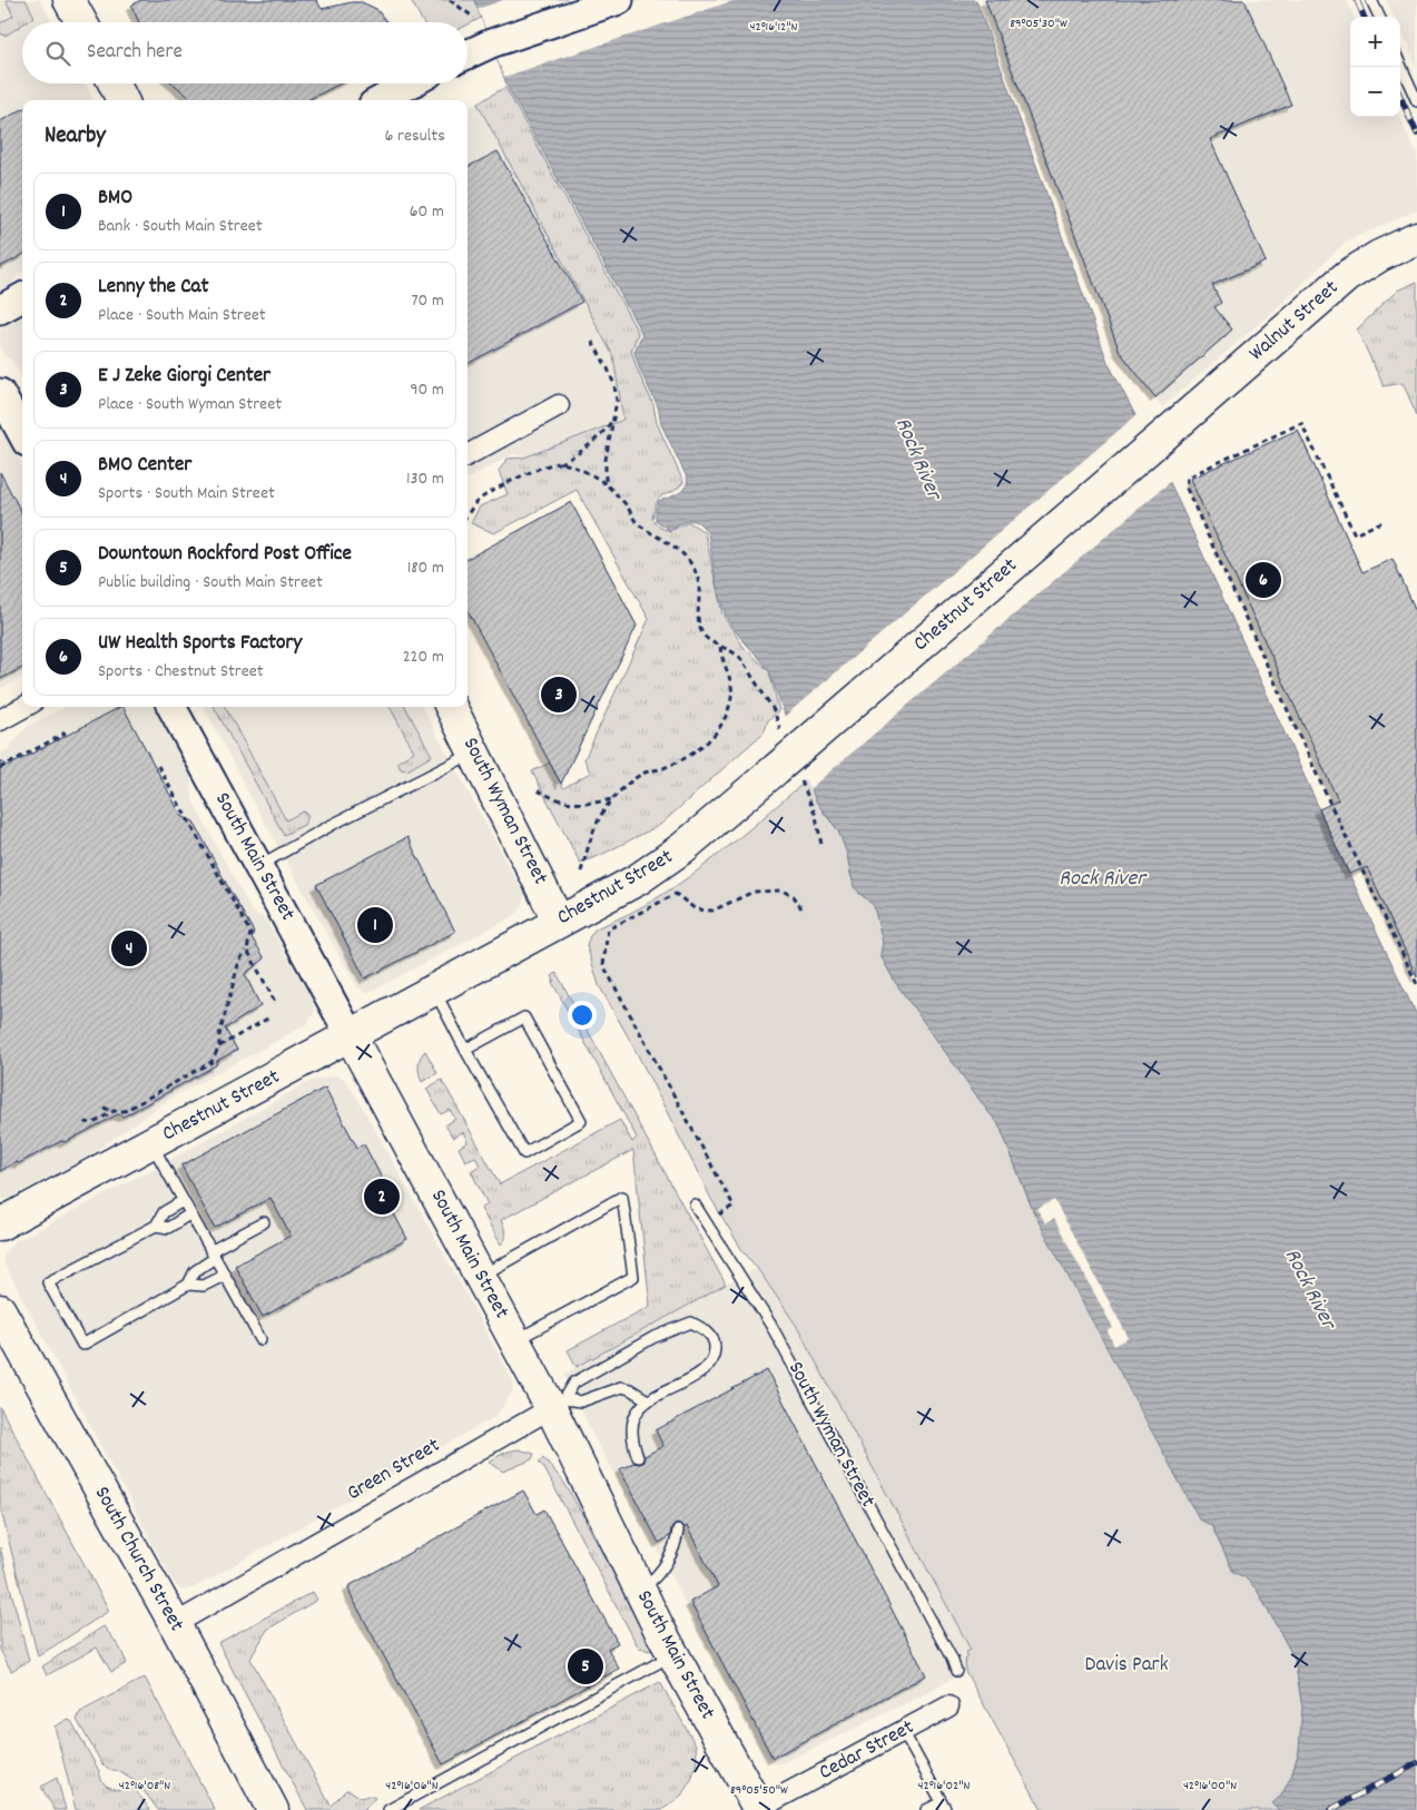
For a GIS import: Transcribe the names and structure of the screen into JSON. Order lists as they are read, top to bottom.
{
  "streets": {
    "main road": [
      "Walnut Street",
      "Chestnut Street",
      "South Wyman Street",
      "South Main Street",
      "South Church Street"
    ],
    "street": ["Green Street", "Cedar Street"]
  },
  "crossings": [
    ["Walnut Street", "Chestnut Street"],
    ["Chestnut Street", "South Wyman Street"],
    ["Chestnut Street", "South Main Street"],
    ["South Main Street", "Green Street"],
    ["South Main Street", "Cedar Street"],
    ["Green Street", "South Church Street"]
  ],
  "water": ["Rock River"],
  "parks": ["Davis Park"],
  "page": {
    "map_buttons": ["+", "−"],
    "search": "Search here",
    "heading": ["Nearby", "6 results"],
    "list": [
      {
        "mark": "1",
        "name": "BMO",
        "note": "Bank · South Main Street",
        "value": "60 m"
      },
      {
        "mark": "2",
        "name": "Lenny the Cat",
        "note": "Place · South Main Street",
        "value": "70 m"
      },
      {
        "mark": "3",
        "name": "E J Zeke Giorgi Center",
        "note": "Place · South Wyman Street",
        "value": "90 m"
      },
      {
        "mark": "4",
        "name": "BMO Center",
        "note": "Sports · South Main Street",
        "value": "130 m"
      },
      {
        "mark": "5",
        "name": "Downtown Rockford Post Office",
        "note": "Public building · South Main Street",
        "value": "180 m"
      },
      {
        "mark": "6",
        "name": "UW Health Sports Factory",
        "note": "Sports · Chestnut Street",
        "value": "220 m"
      }
    ],
    "pins": [
      "6",
      "3",
      "1",
      "4",
      "2",
      "5"
    ]
  },
  "coordinates": [
    "89°05'30\"W",
    "42°16'12\"N",
    "42°16'08\"N",
    "42°16'06\"N",
    "42°16'02\"N",
    "42°16'00\"N",
    "89°05'50\"W"
  ]
}
